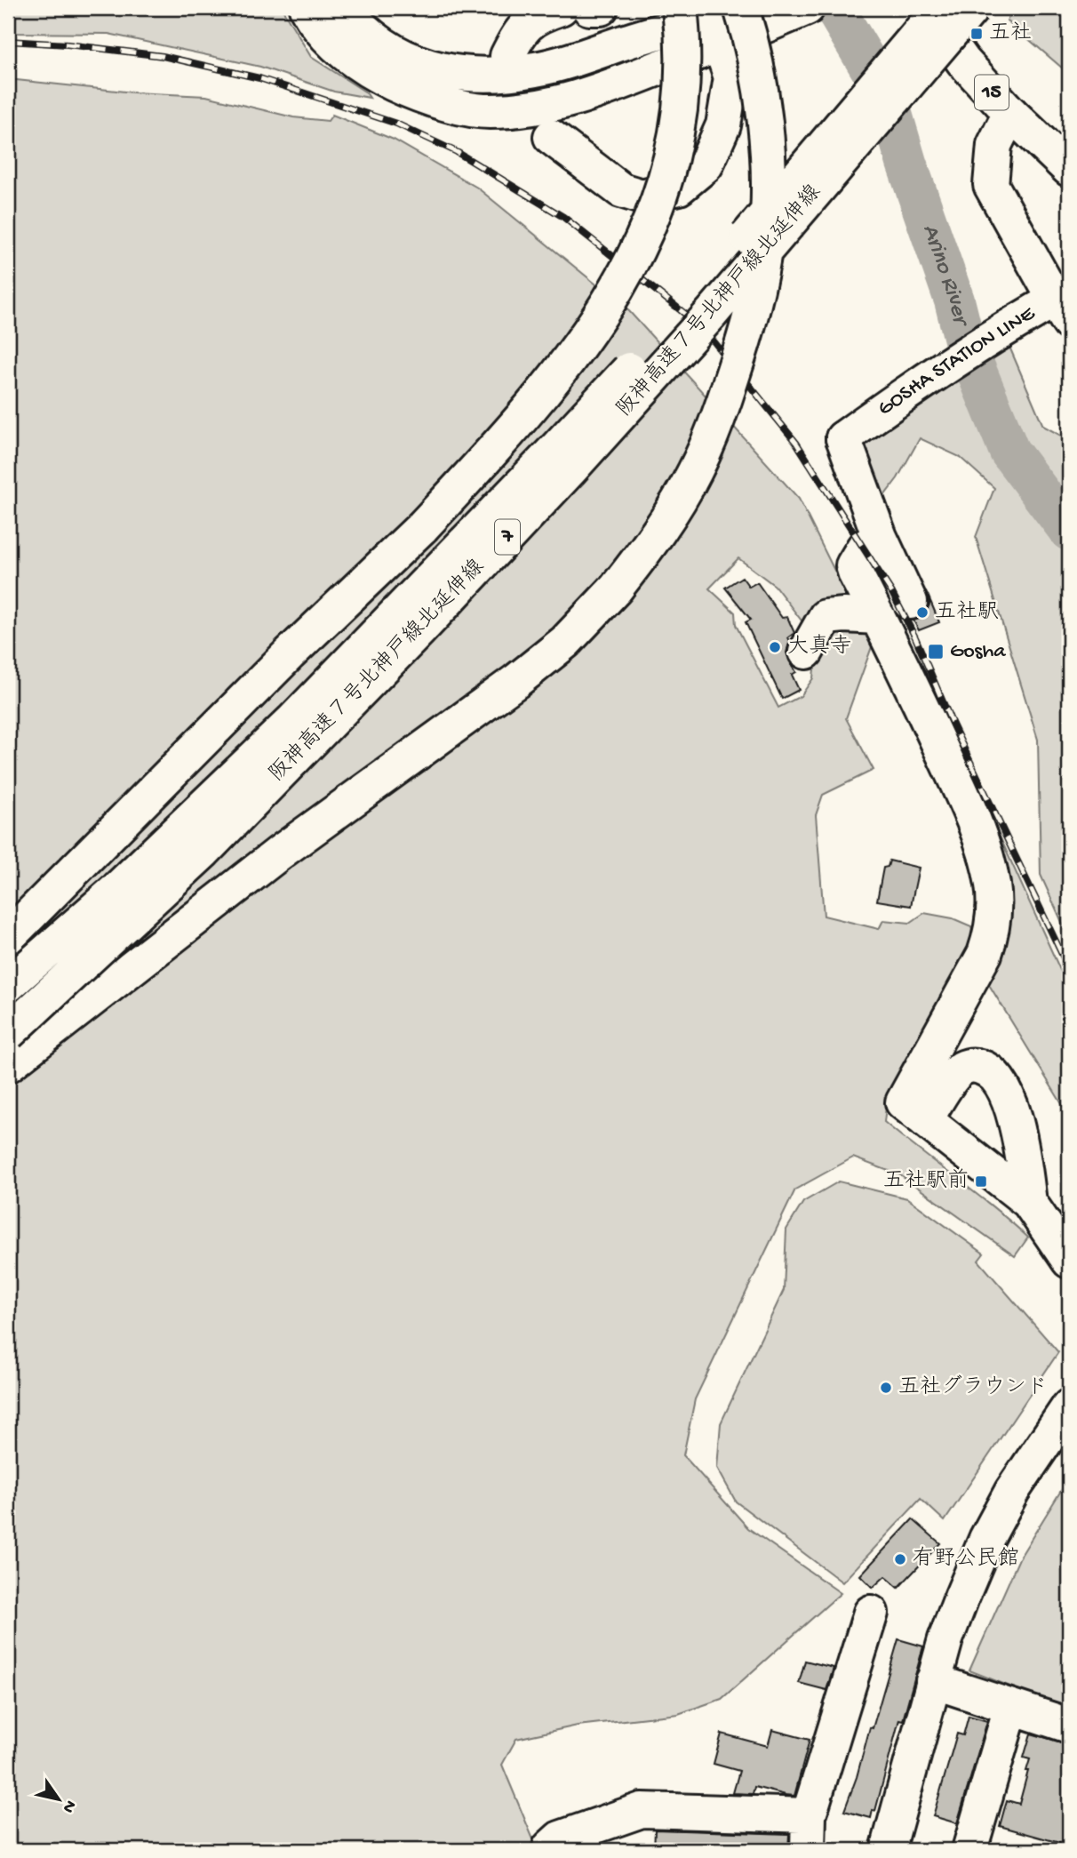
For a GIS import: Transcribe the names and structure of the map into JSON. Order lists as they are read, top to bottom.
{
  "streets": {
    "main road": [
      "15",
      "阪神高速７号北神戸線北延伸線",
      "GOSHA STATION LINE",
      "7"
    ]
  },
  "crossings": [
    ["15", "GOSHA STATION LINE"]
  ],
  "water": ["Arino River"],
  "places": {
    "transit": ["五社", "Gosha", "五社駅前"],
    "other": [
      "五社駅",
      "大真寺",
      "五社グラウンド",
      "有野公民館"
    ]
  },
  "north": "bottom right"
}
